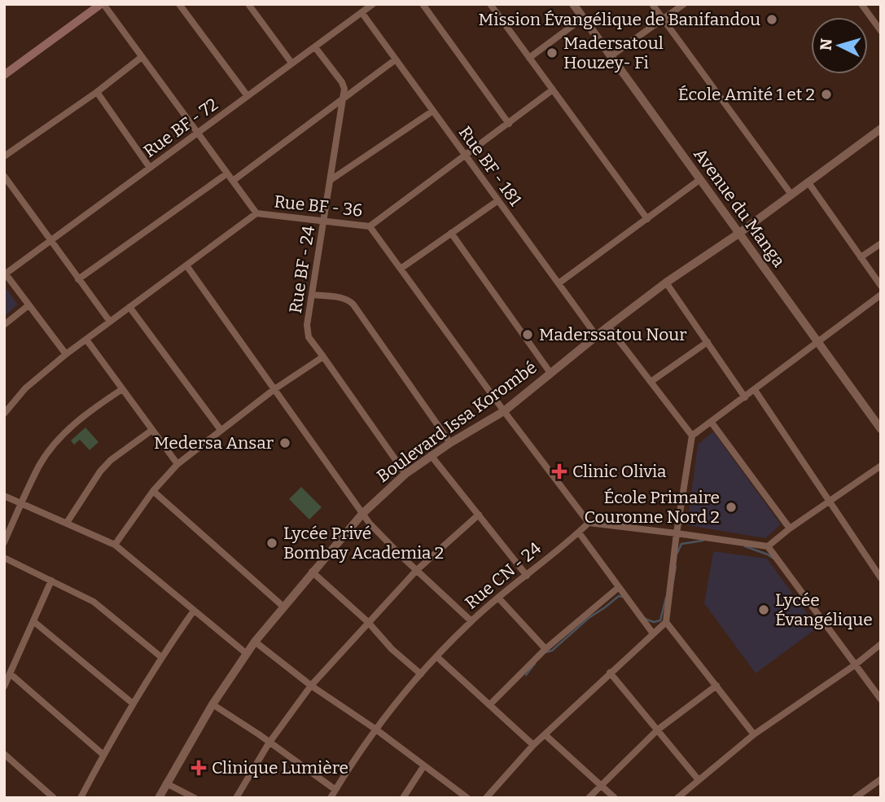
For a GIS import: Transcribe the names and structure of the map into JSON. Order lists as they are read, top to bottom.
{
  "streets": {
    "street": [
      "Rue BF - 72",
      "Rue BF - 181",
      "Rue BF - 36",
      "Avenue du Manga",
      "Rue BF - 24",
      "Boulevard Issa Korombé",
      "Rue CN - 24"
    ]
  },
  "crossings": [
    ["Rue BF - 72", "Rue BF - 181"],
    ["Rue BF - 72", "Rue BF - 24"],
    ["Rue BF - 181", "Rue BF - 36"],
    ["Rue BF - 181", "Boulevard Issa Korombé"],
    ["Rue BF - 36", "Rue BF - 24"],
    ["Avenue du Manga", "Boulevard Issa Korombé"],
    ["Rue BF - 24", "Boulevard Issa Korombé"]
  ],
  "places": {
    "other": [
      "Mission Évangélique de Banifandou",
      "Madersatoul Houzey- Fi",
      "École Amité 1 et 2",
      "Maderssatou Nour",
      "Medersa Ansar",
      "École Primaire Couronne Nord 2",
      "Lycée Privé Bombay Academia 2",
      "Lycée Évangélique"
    ],
    "health": ["Clinic Olivia", "Clinique Lumière"]
  },
  "north": "left"
}
